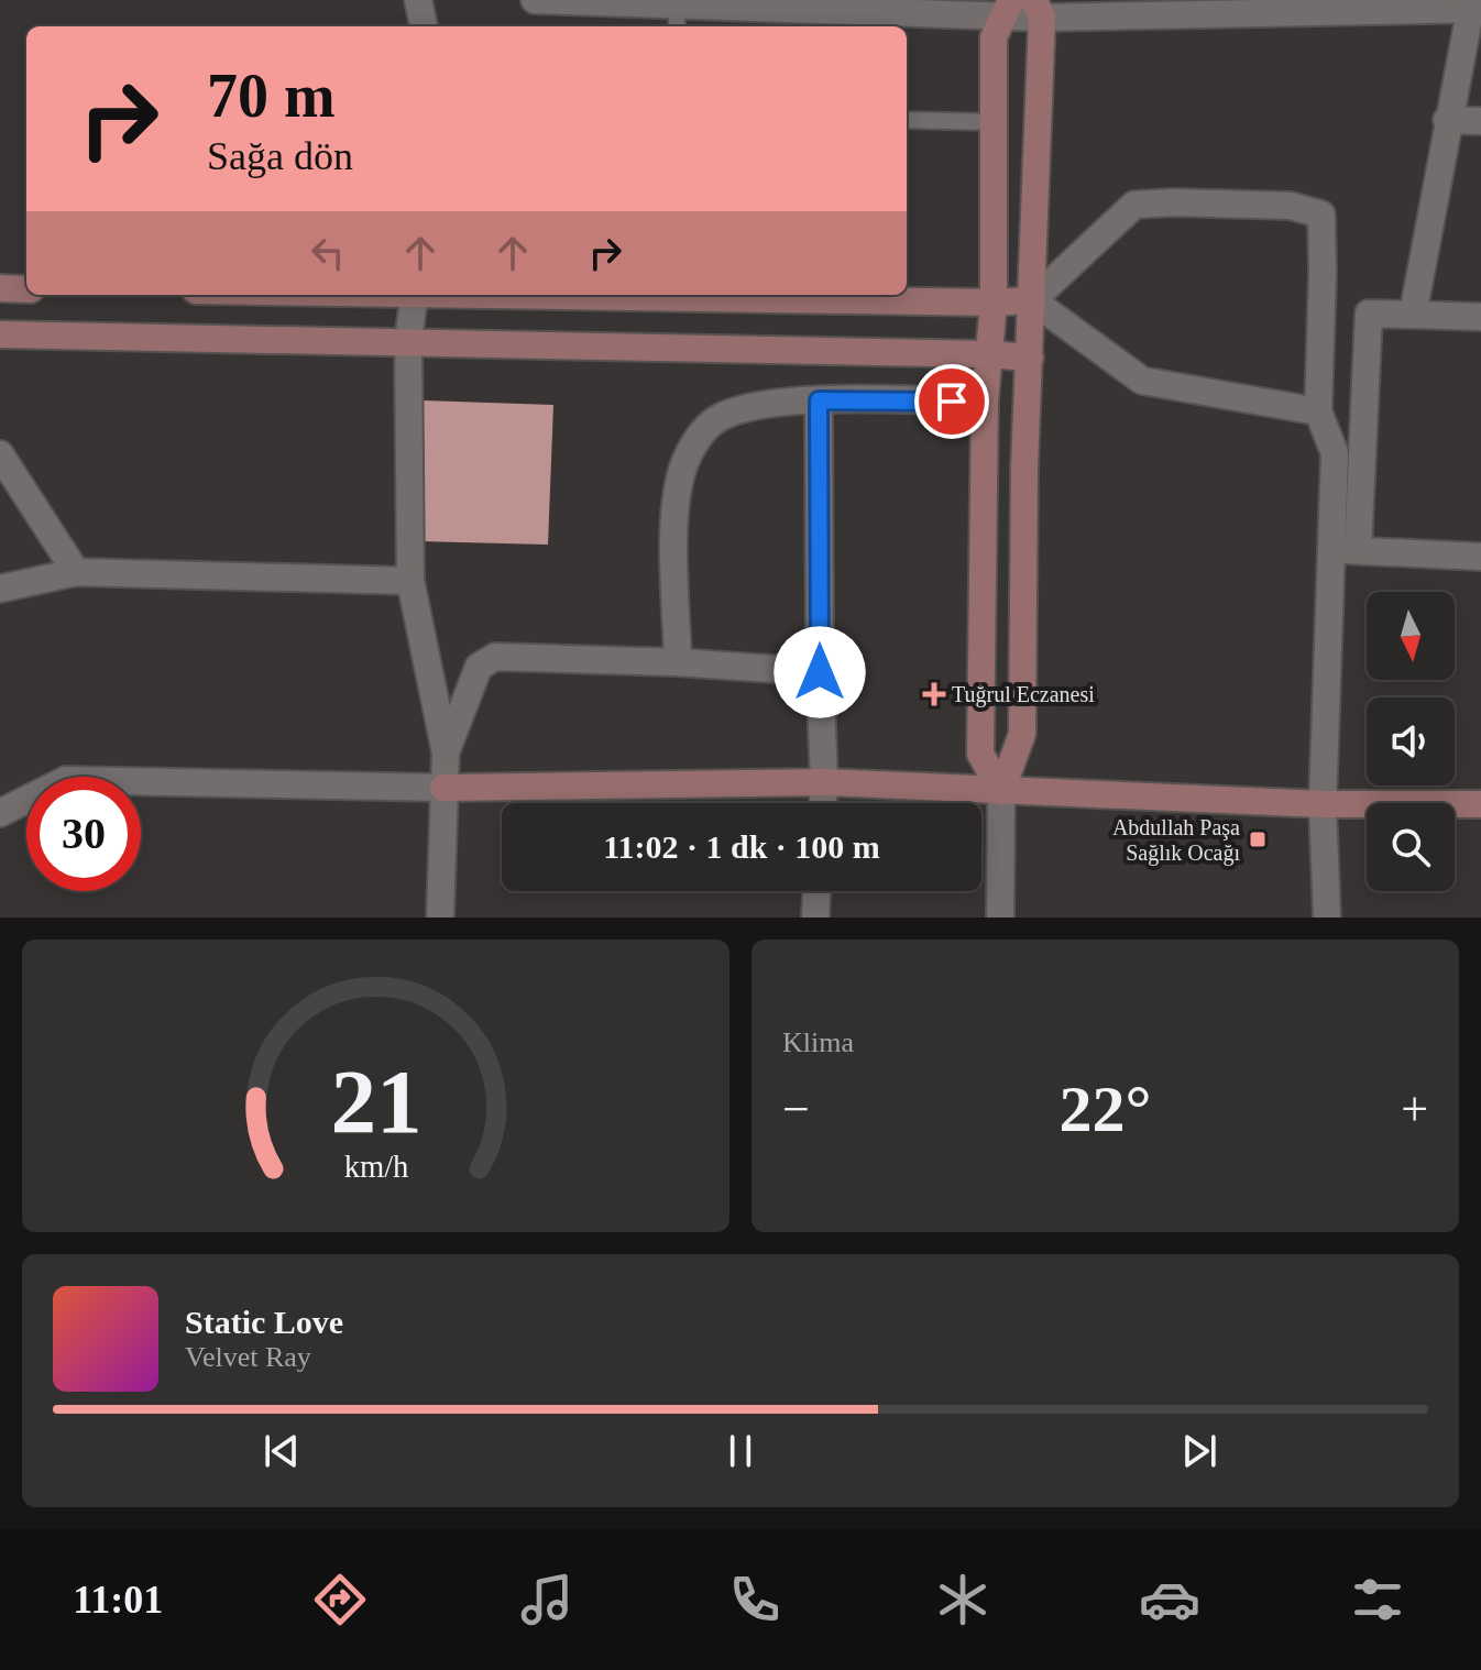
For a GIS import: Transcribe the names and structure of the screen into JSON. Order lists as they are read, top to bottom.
{
  "places": {
    "health": ["Tuğrul Eczanesi"],
    "transit": ["Abdullah Paşa Sağlık Ocağı"]
  },
  "north": "bottom",
  "page": {
    "turn": ["70 m", "Sağa dön"],
    "limit": "30",
    "trip": "11:02 · 1 dk · 100 m",
    "tile": "Klima",
    "heat": ["−", "22°", "+"],
    "song": ["Static Love", "Velvet Ray"],
    "tabs": "11:01",
    "gauge": ["21", "km/h"]
  }
}
